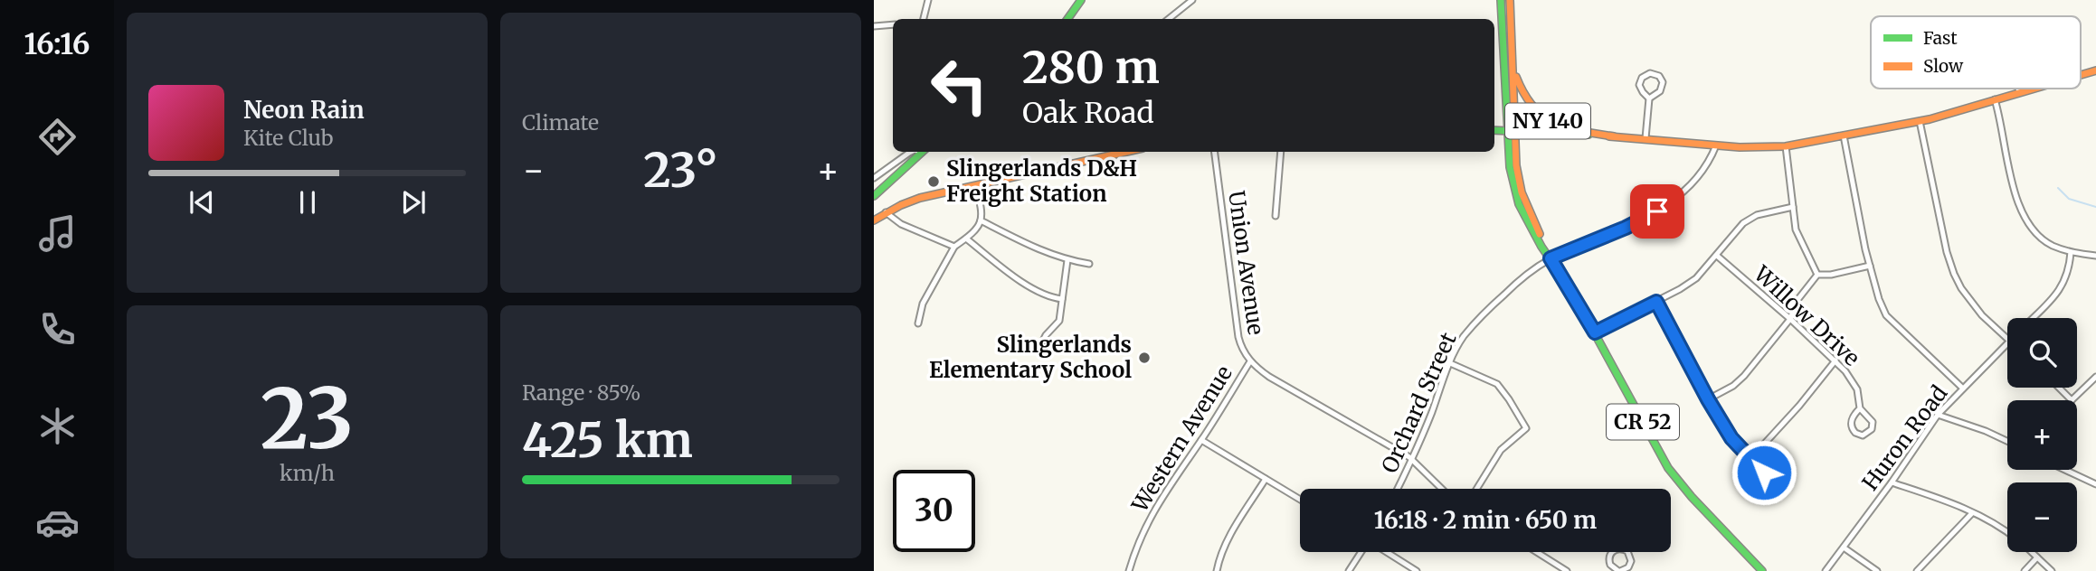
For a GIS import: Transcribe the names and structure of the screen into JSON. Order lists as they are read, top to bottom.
{
  "streets": {
    "main road": ["NY 140", "CR 52"],
    "street": [
      "Union Avenue",
      "Willow Drive",
      "Orchard Street",
      "Huron Road",
      "Western Avenue"
    ]
  },
  "crossings": [
    ["NY 140", "Orchard Street"],
    ["NY 140", "CR 52"],
    ["Union Avenue", "Orchard Street"],
    ["Union Avenue", "Western Avenue"],
    ["Orchard Street", "CR 52"]
  ],
  "places": ["Slingerlands D&H Freight Station", "Slingerlands Elementary School"],
  "legend": ["Fast", "Slow"],
  "page": {
    "tabs": "16:16",
    "tile": [
      "Climate",
      ["23", "km/h"],
      ["Range · 85%", "425 km"]
    ],
    "turn": ["280 m", "Oak Road"],
    "song": ["Neon Rain", "Kite Club"],
    "heat": ["−", "23°", "+"],
    "map_buttons": ["+", "−"],
    "limit": "30",
    "trip": "16:18 · 2 min · 650 m"
  }
}
